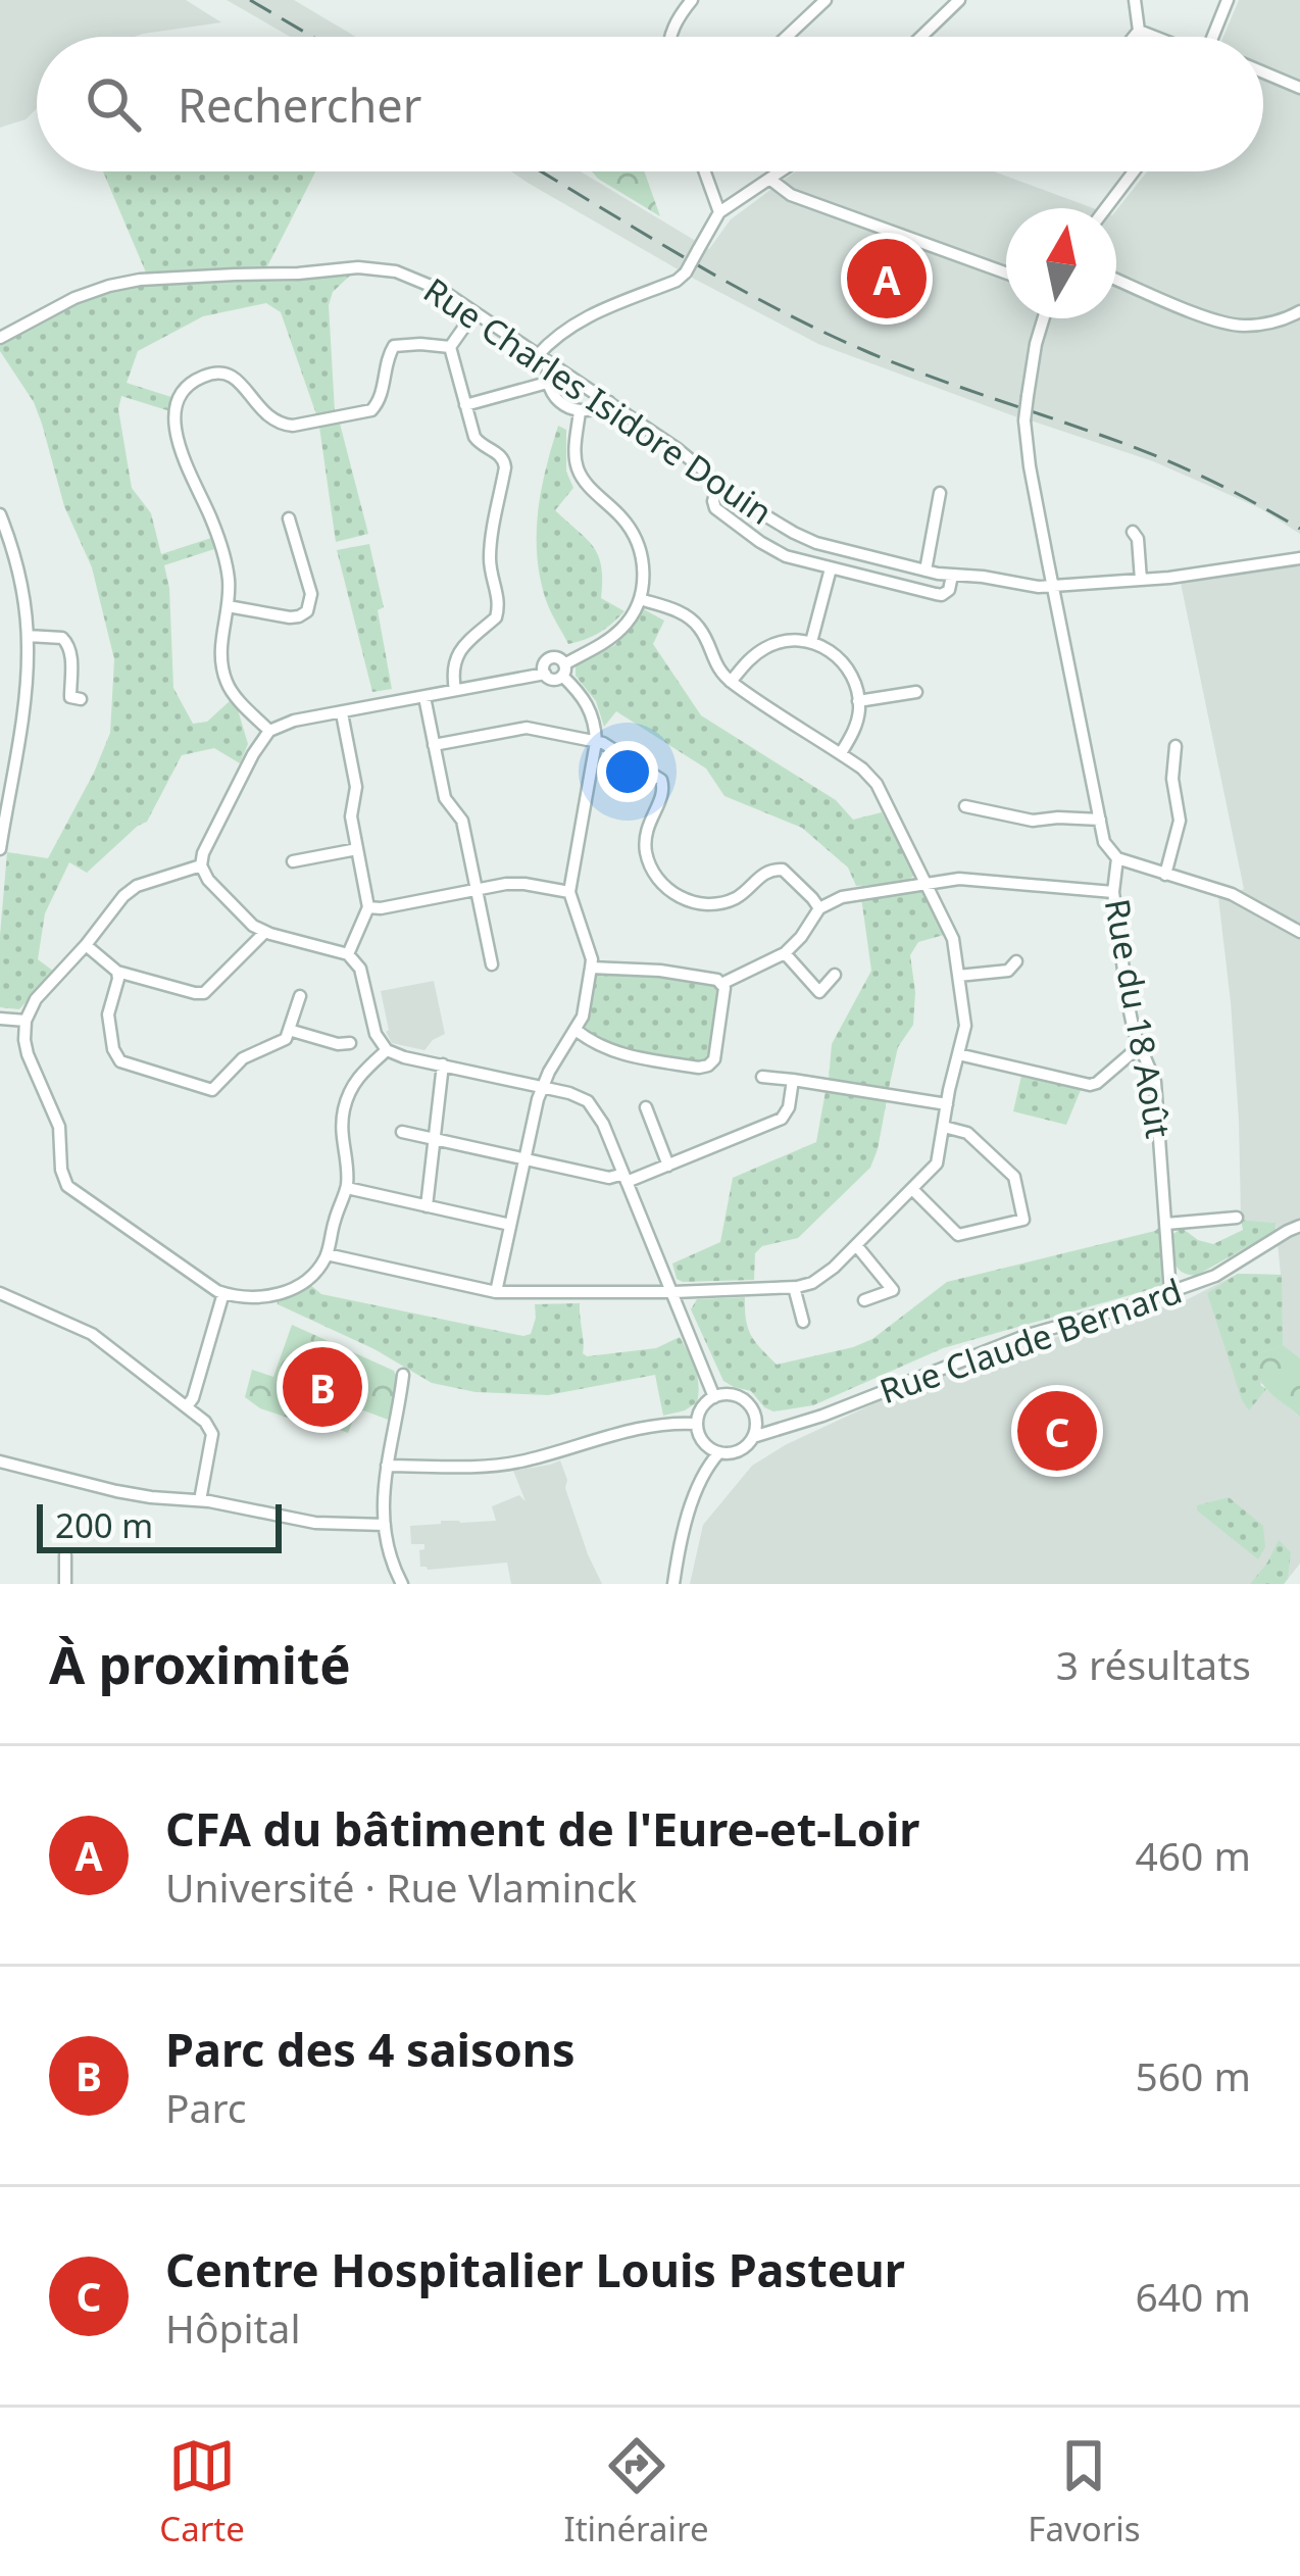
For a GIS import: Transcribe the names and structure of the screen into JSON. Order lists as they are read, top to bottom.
{
  "streets": {
    "street": ["Rue Charles Isidore Douin", "Rue du 18 Août", "Rue Claude Bernard"]
  },
  "crossings": [
    ["Rue Charles Isidore Douin", "Rue du 18 Août"],
    ["Rue du 18 Août", "Rue Claude Bernard"]
  ],
  "scale_bar": "200 m",
  "north": "top",
  "page": {
    "search": "Rechercher",
    "pins": ["A", "B", "C"],
    "scale": "200 m",
    "heading": ["À proximité", "3 résultats"],
    "list": [
      {
        "mark": "A",
        "name": "CFA du bâtiment de l'Eure-et-Loir",
        "note": "Université · Rue Vlaminck",
        "value": "460 m"
      },
      {
        "mark": "B",
        "name": "Parc des 4 saisons",
        "note": "Parc",
        "value": "560 m"
      },
      {
        "mark": "C",
        "name": "Centre Hospitalier Louis Pasteur",
        "note": "Hôpital",
        "value": "640 m"
      }
    ],
    "nav": ["Carte", "Itinéraire", "Favoris"]
  }
}
